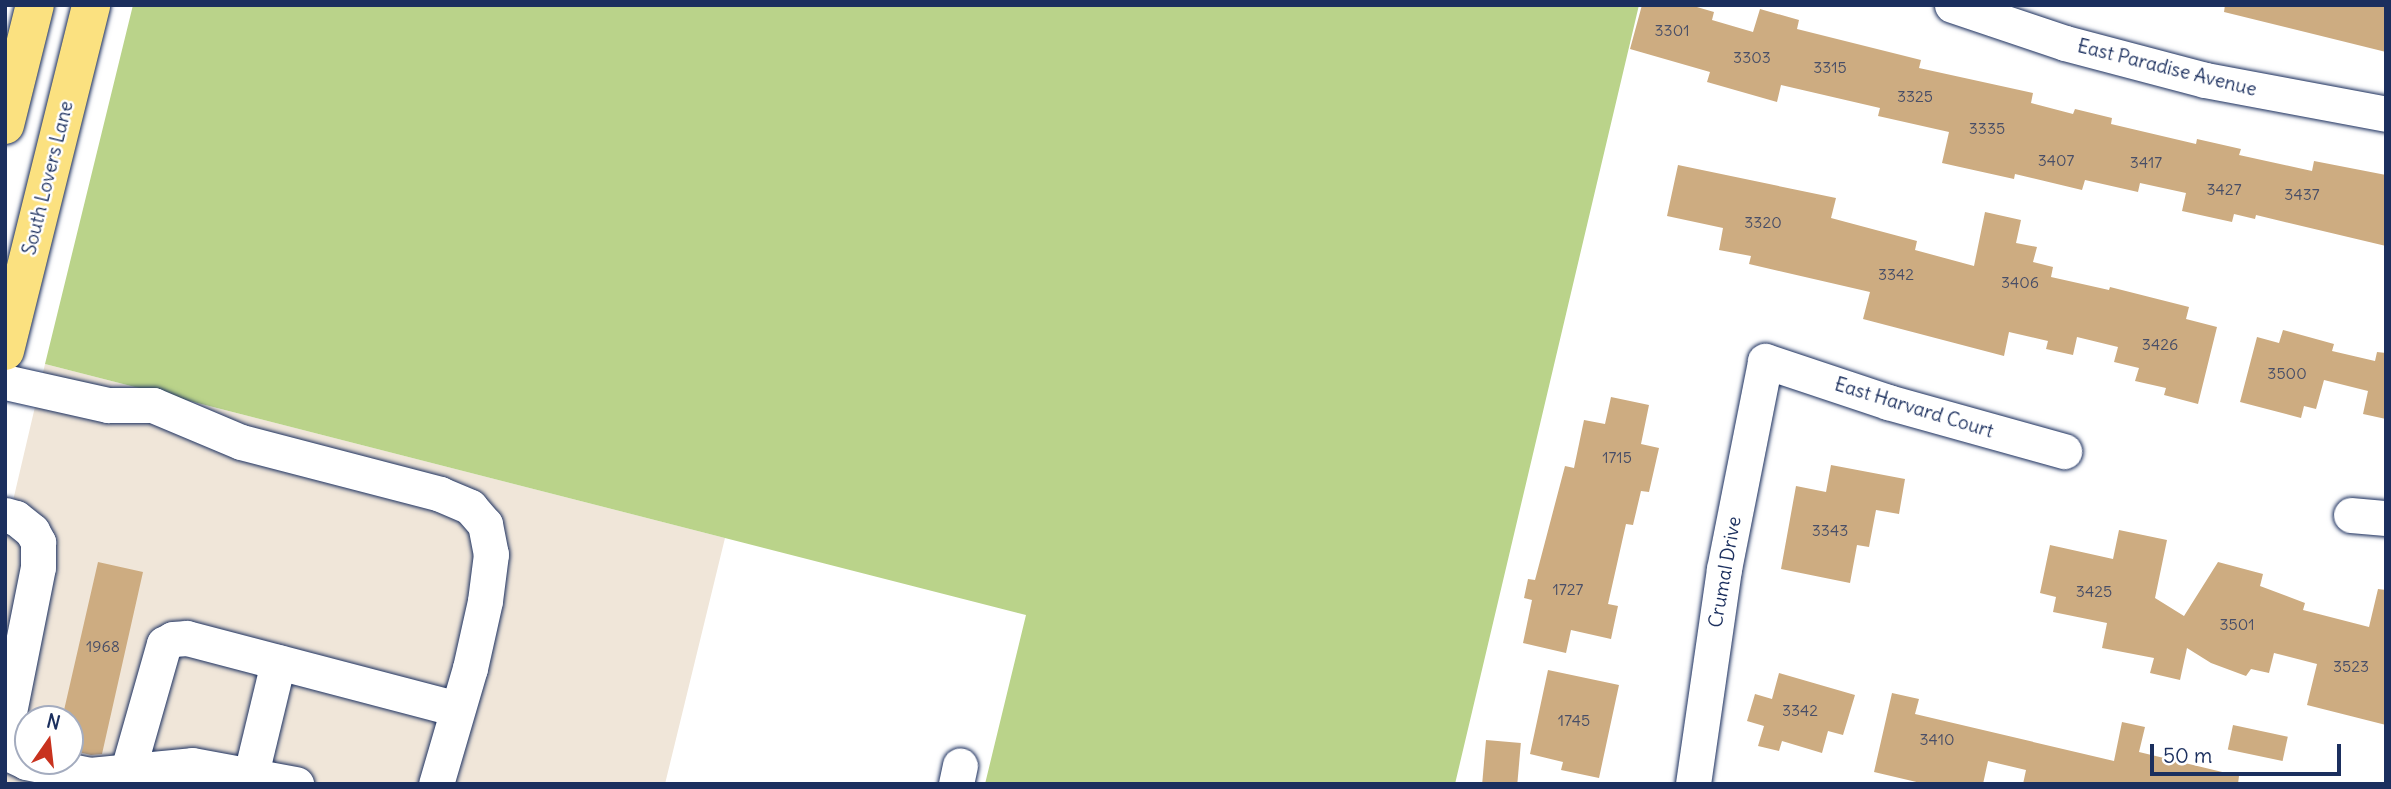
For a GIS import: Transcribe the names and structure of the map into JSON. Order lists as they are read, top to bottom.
{
  "streets": {
    "main road": ["South Lovers Lane"],
    "street": ["East Paradise Avenue", "East Harvard Court", "Crumal Drive"]
  },
  "crossings": [
    ["East Harvard Court", "Crumal Drive"]
  ],
  "house_numbers": [
    "3301",
    "3303",
    "3315",
    "3325",
    "3335",
    "3407",
    "3417",
    "3427",
    "3437",
    "3320",
    "3342",
    "3406",
    "3426",
    "3500",
    "1715",
    "3343",
    "1727",
    "3425",
    "3501",
    "1968",
    "3523",
    "3342",
    "1745",
    "3410"
  ],
  "scale_bar": "50 m",
  "north": "top"
}
